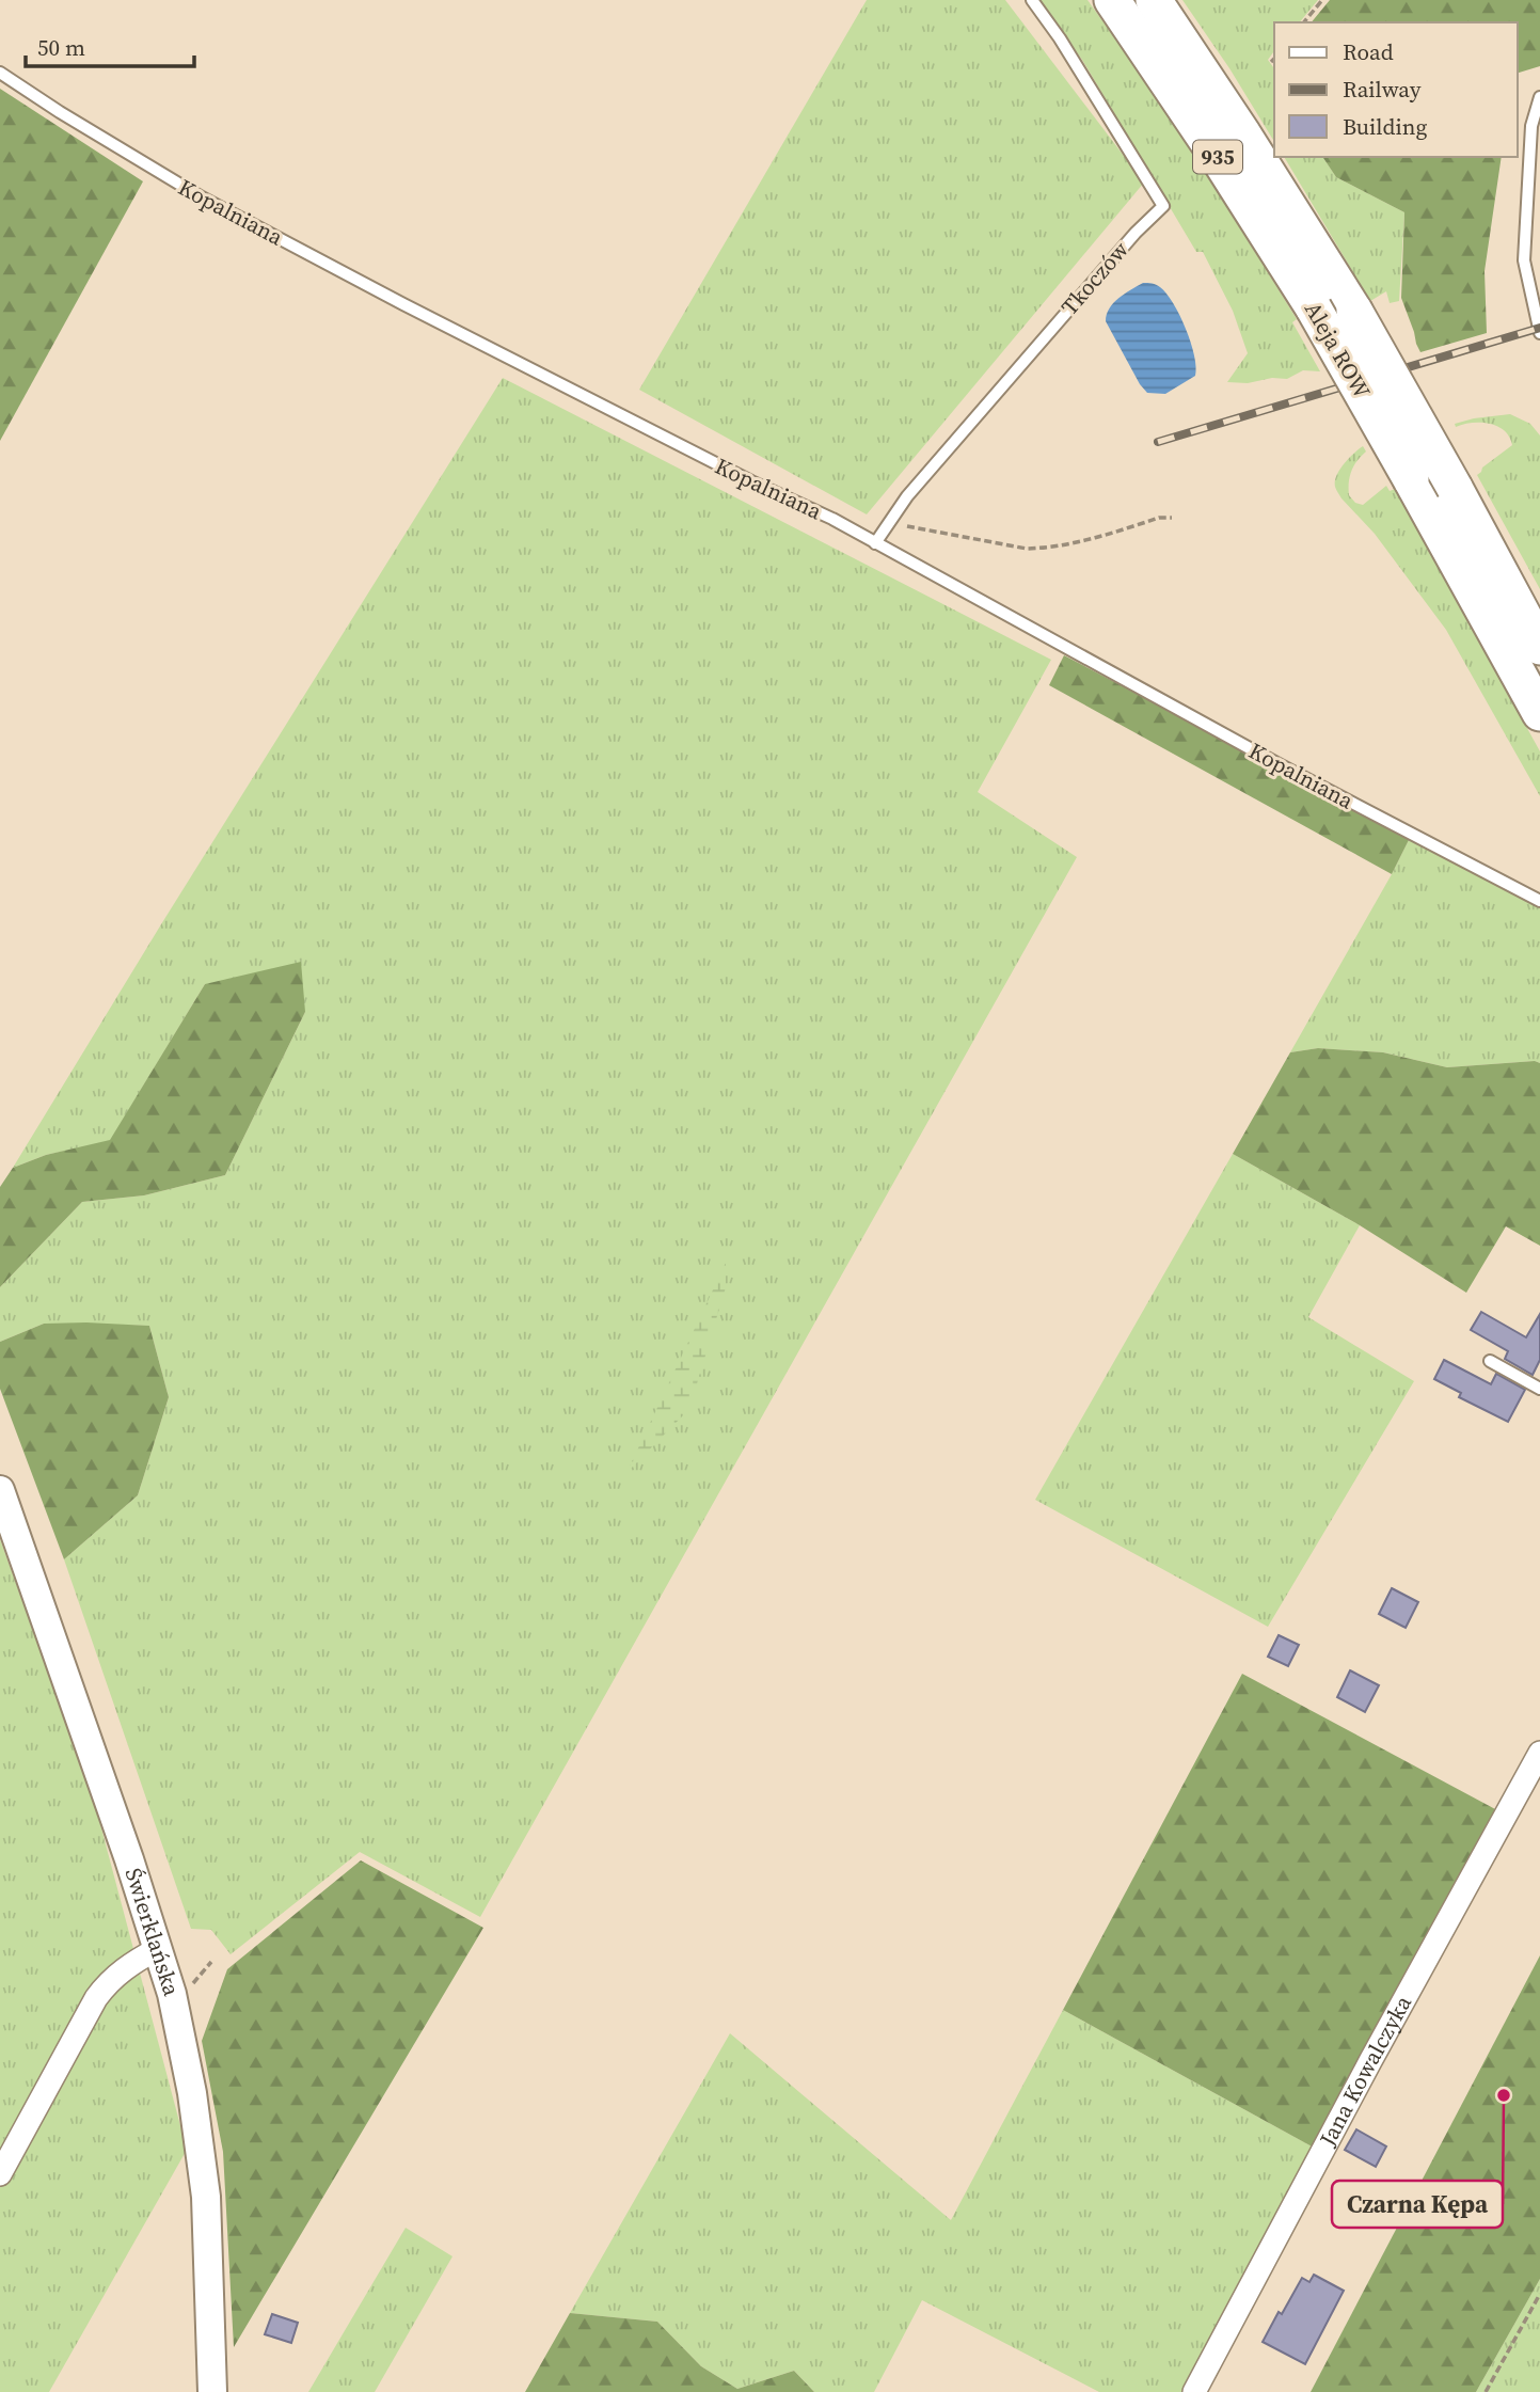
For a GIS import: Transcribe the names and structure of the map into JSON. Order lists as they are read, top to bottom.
{
  "streets": {
    "main road": ["935", "Aleja ROW"],
    "street": ["Świerklańska", "Jana Kowalczyka"],
    "lane": ["Kopalniana", "Tkoczów"]
  },
  "crossings": [
    ["Kopalniana", "Tkoczów"]
  ],
  "places": ["Czarna Kępa"],
  "legend": ["Road", "Railway", "Building"],
  "scale_bar": "50 m"
}
